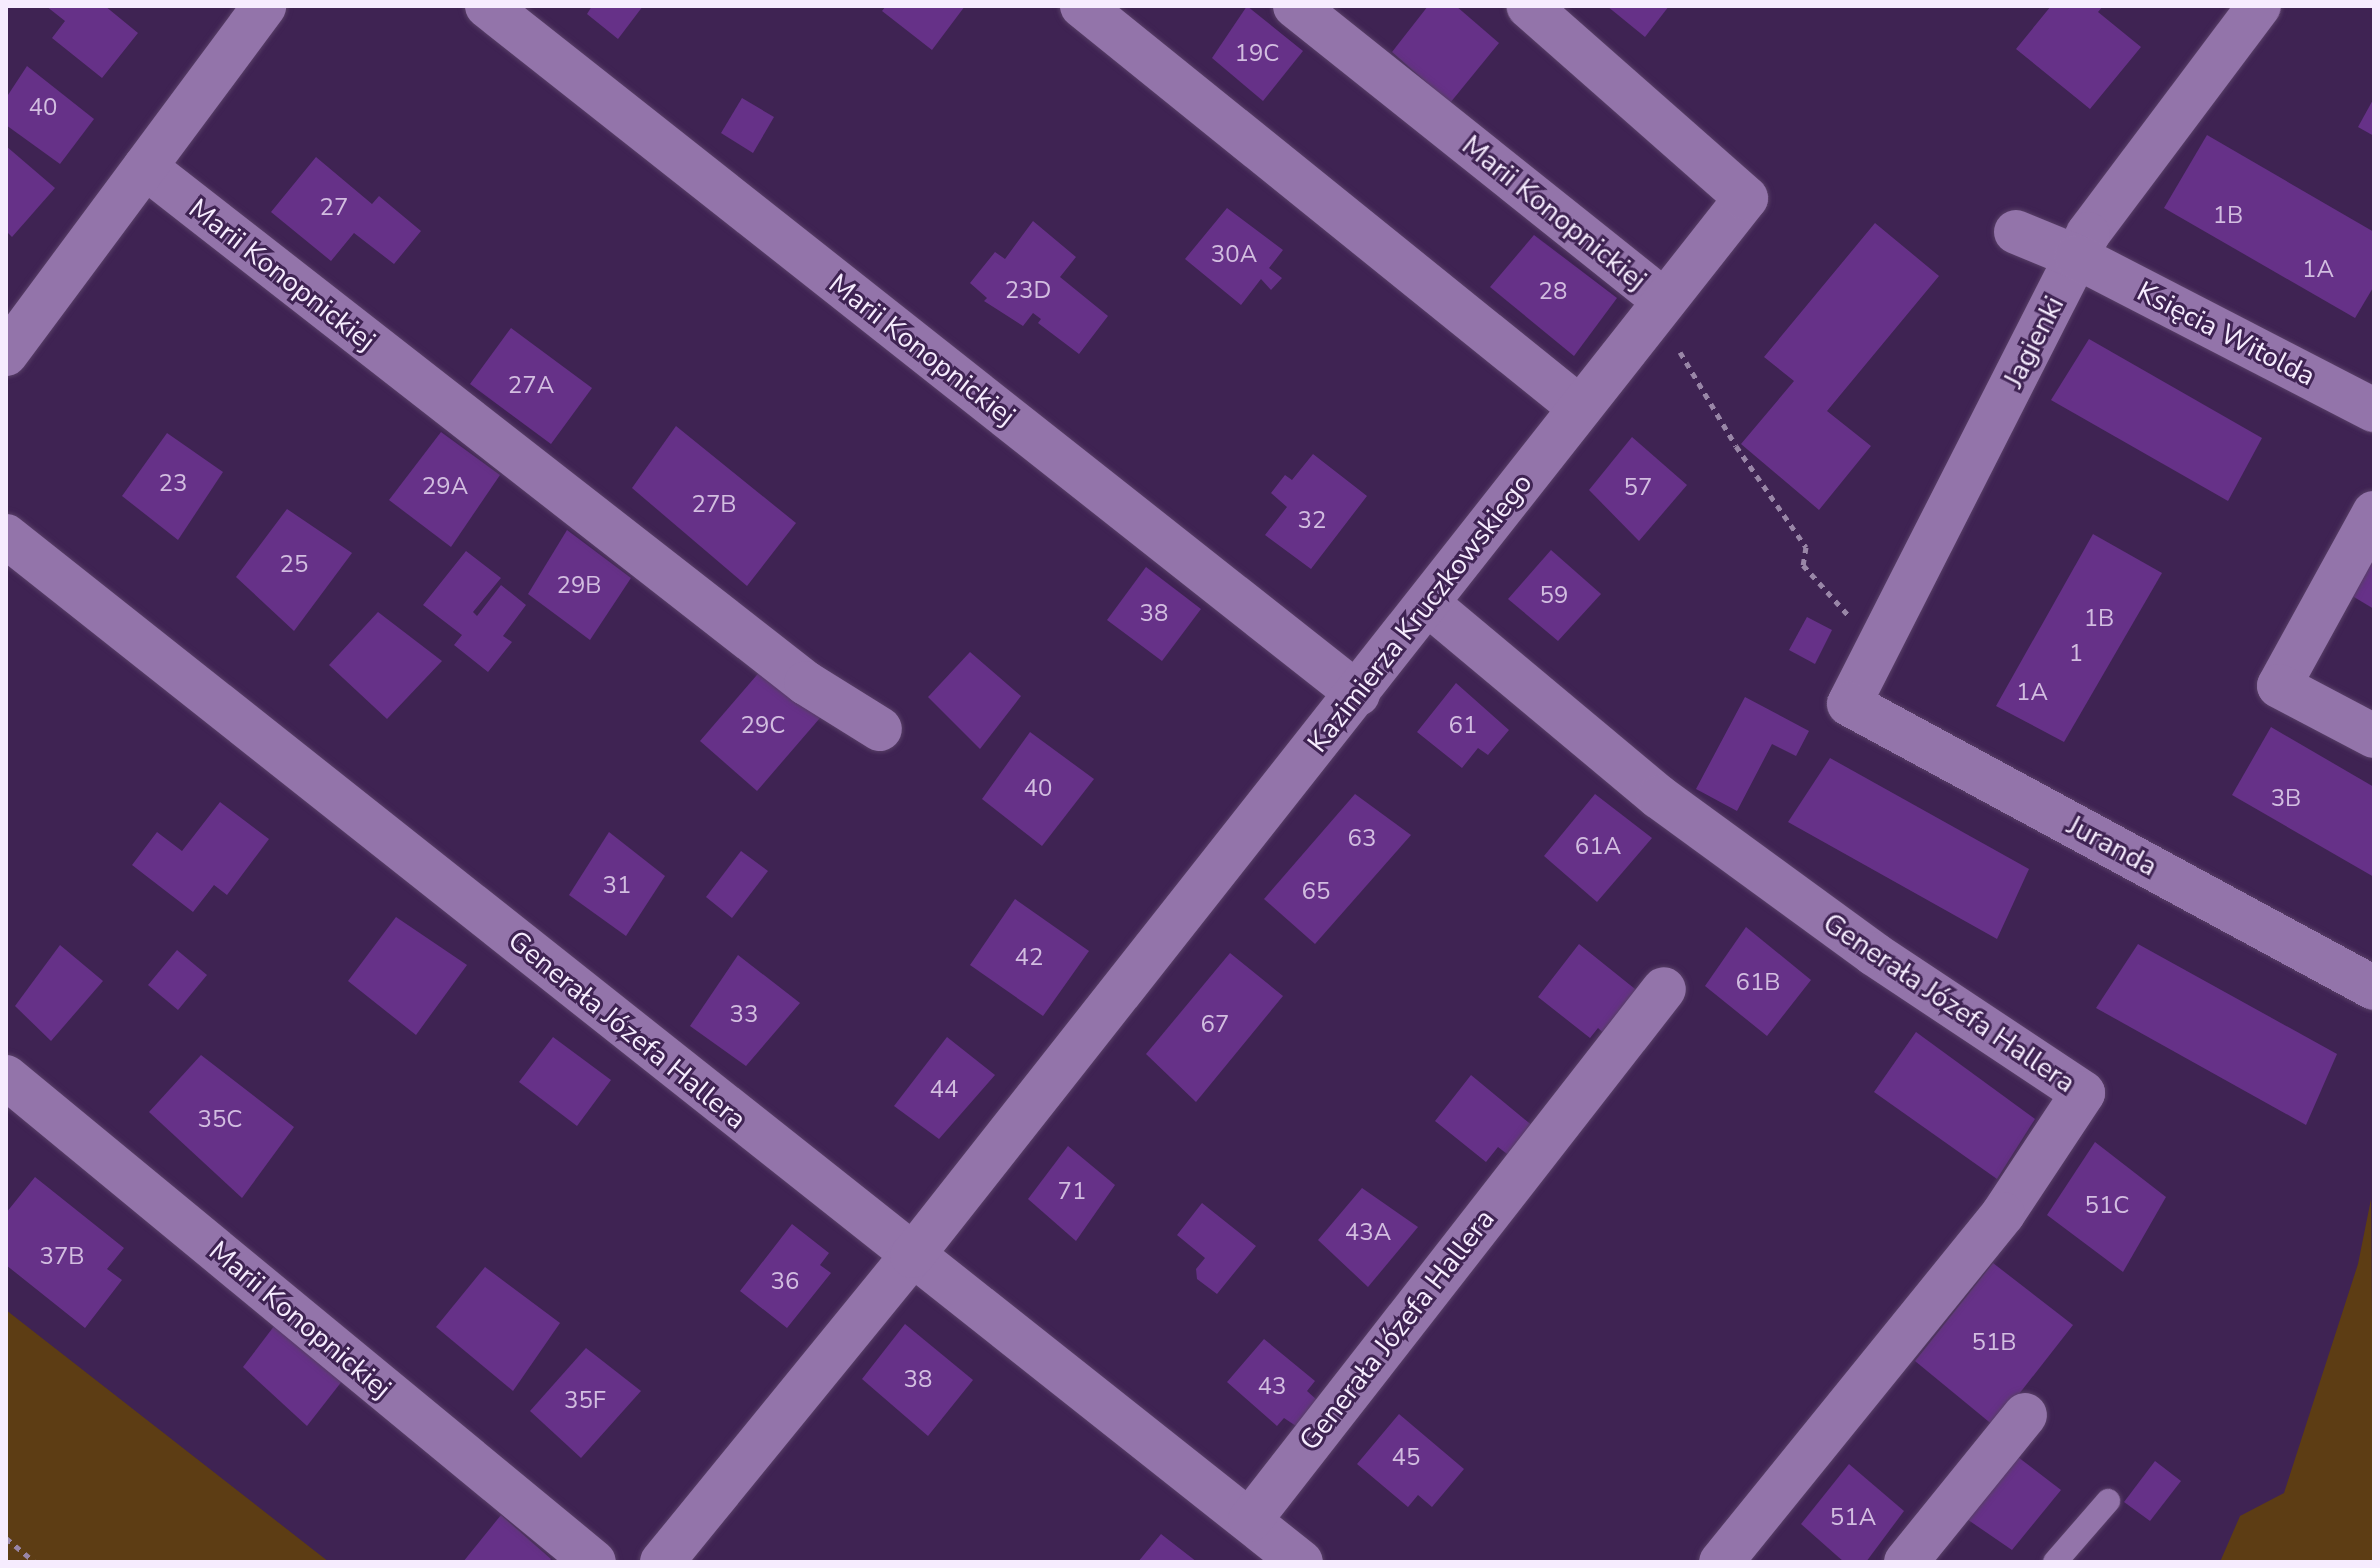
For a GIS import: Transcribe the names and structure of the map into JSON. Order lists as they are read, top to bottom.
{
  "streets": {
    "street": [
      "Marii Konopnickiej",
      "Księcia Witolda",
      "Jagienki",
      "Kazimierza Kruczkowskiego",
      "Juranda",
      "Generała Józefa Hallera"
    ]
  },
  "crossings": [
    ["Marii Konopnickiej", "Kazimierza Kruczkowskiego"],
    ["Księcia Witolda", "Jagienki"],
    ["Jagienki", "Juranda"],
    ["Kazimierza Kruczkowskiego", "Generała Józefa Hallera"]
  ],
  "house_numbers": [
    "19C",
    "40",
    "27",
    "1B",
    "30A",
    "1A",
    "23D",
    "28",
    "27A",
    "23",
    "29A",
    "57",
    "27B",
    "32",
    "25",
    "29B",
    "59",
    "38",
    "1B",
    "1",
    "1A",
    "29C",
    "61",
    "40",
    "3B",
    "63",
    "61A",
    "31",
    "65",
    "42",
    "61B",
    "33",
    "67",
    "44",
    "35C",
    "71",
    "51C",
    "43A",
    "37B",
    "36",
    "51B",
    "38",
    "43",
    "35F",
    "45",
    "51A"
  ]
}
